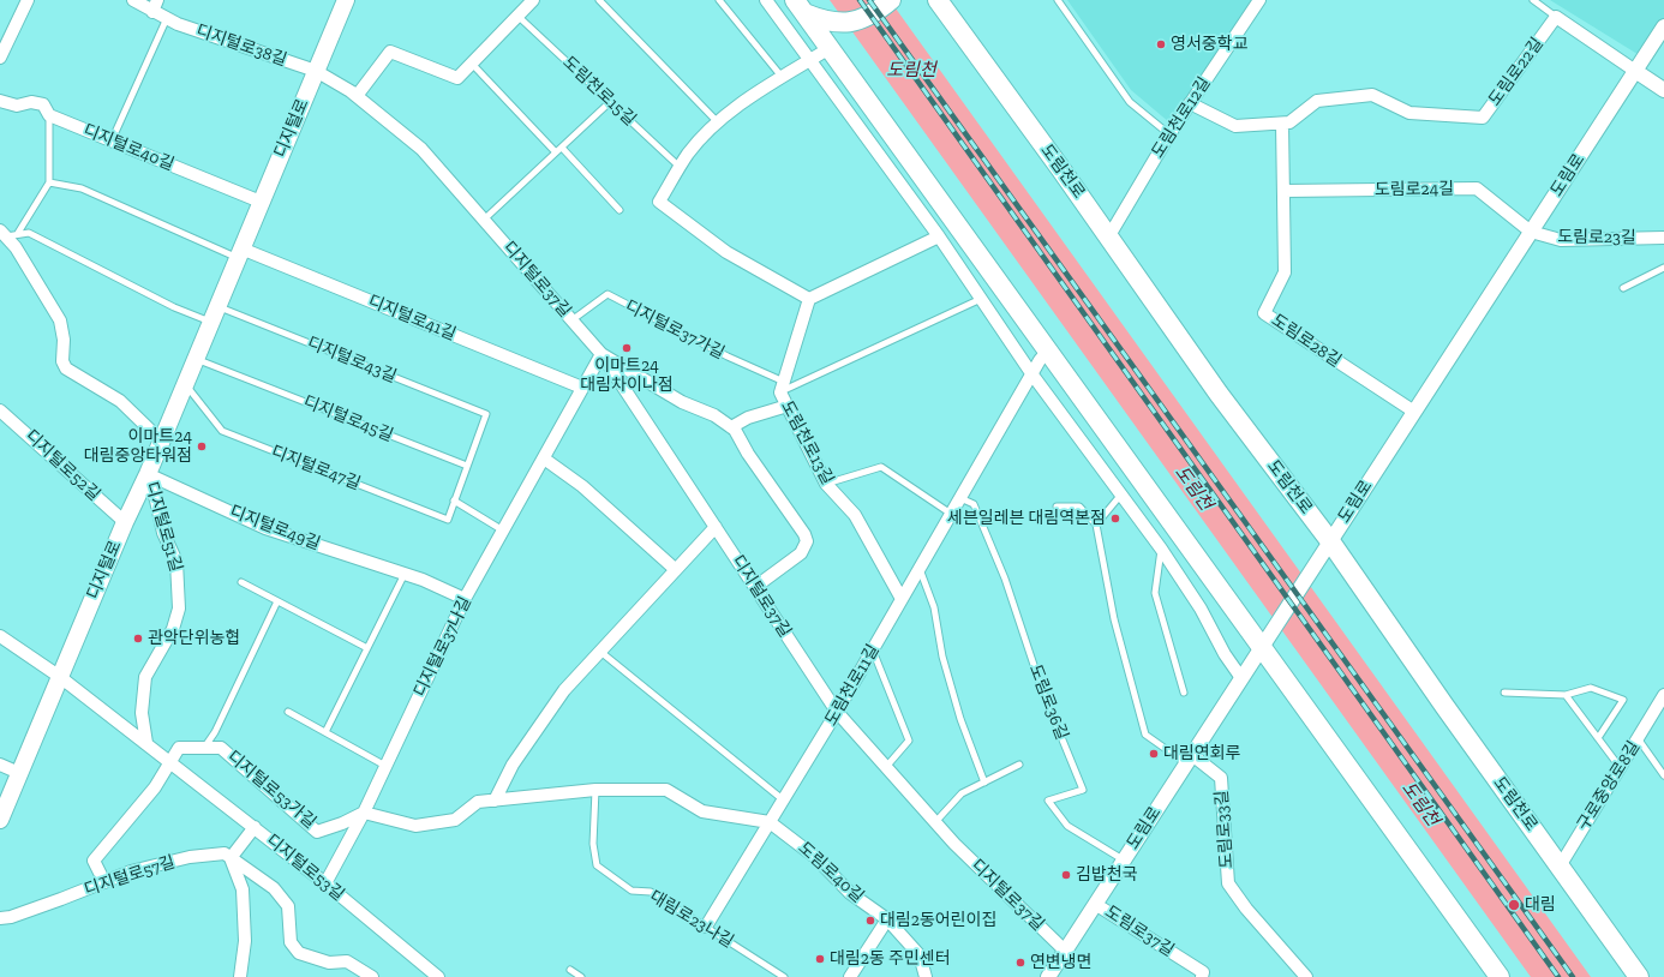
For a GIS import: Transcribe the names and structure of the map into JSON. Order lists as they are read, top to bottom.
{
  "streets": {
    "main road": ["디지털로", "도림천로"],
    "street": [
      "디지털로38길",
      "도림로22길",
      "도림천로12길",
      "디지털로40길",
      "도림로",
      "도림로24길",
      "도림로23길",
      "디지털로37길",
      "디지털로41길",
      "도림로28길",
      "도림천로13길",
      "디지털로52길",
      "디지털로51길",
      "디지털로49길",
      "디지털로37나길",
      "도림천로11길",
      "구로중앙로8길",
      "디지털로53가길",
      "도림로33길",
      "디지털로53길",
      "도림로40길",
      "디지털로57길",
      "도림로37길"
    ],
    "lane": [
      "도림천로15길",
      "디지털로37가길",
      "디지털로43길",
      "디지털로45길",
      "디지털로47길",
      "도림로36길",
      "대림로23나길"
    ]
  },
  "crossings": [
    ["디지털로38길", "디지털로"],
    ["디지털로38길", "디지털로37길"],
    ["도림로22길", "도림천로12길"],
    ["도림로22길", "도림로28길"],
    ["도림천로12길", "도림천로"],
    ["디지털로", "디지털로40길"],
    ["디지털로", "디지털로37길"],
    ["디지털로", "디지털로41길"],
    ["디지털로", "디지털로43길"],
    ["디지털로", "디지털로45길"],
    ["디지털로", "디지털로52길"],
    ["디지털로", "디지털로47길"],
    ["디지털로", "디지털로51길"],
    ["디지털로", "디지털로49길"],
    ["디지털로", "디지털로53길"],
    ["도림천로", "도림로"],
    ["도림천로", "구로중앙로8길"],
    ["도림로", "도림로24길"],
    ["도림로", "도림로23길"],
    ["도림로", "디지털로37길"],
    ["도림로", "도림로28길"],
    ["도림로", "도림로36길"],
    ["도림로", "도림로33길"],
    ["도림로", "도림로37길"],
    ["도림로24길", "도림로23길"],
    ["도림로24길", "도림로28길"],
    ["디지털로37길", "디지털로37가길"],
    ["디지털로37길", "디지털로37나길"],
    ["디지털로37길", "도림천로11길"],
    ["디지털로41길", "디지털로37나길"],
    ["디지털로37가길", "도림천로13길"],
    ["디지털로43길", "디지털로45길"],
    ["도림천로13길", "도림천로11길"],
    ["디지털로51길", "디지털로49길"],
    ["디지털로51길", "디지털로53길"],
    ["디지털로49길", "디지털로37나길"],
    ["디지털로37나길", "디지털로53가길"],
    ["디지털로37나길", "디지털로53길"],
    ["디지털로37나길", "도림로40길"],
    ["도림천로11길", "도림로36길"],
    ["도림천로11길", "도림로40길"],
    ["도림천로11길", "대림로23나길"],
    ["디지털로53가길", "디지털로53길"],
    ["디지털로53가길", "도림로40길"],
    ["도림로40길", "대림로23나길"]
  ],
  "water": ["도림천"],
  "places": [
    "영서중학교",
    "이마트24 대림차이나점",
    "이마트24 대림중앙타워점",
    "세븐일레븐 대림역본점",
    "관악단위농협",
    "대림연회루",
    "김밥천국",
    "대림",
    "대림2동어린이집",
    "대림2동 주민센터",
    "연변냉면"
  ]
}
